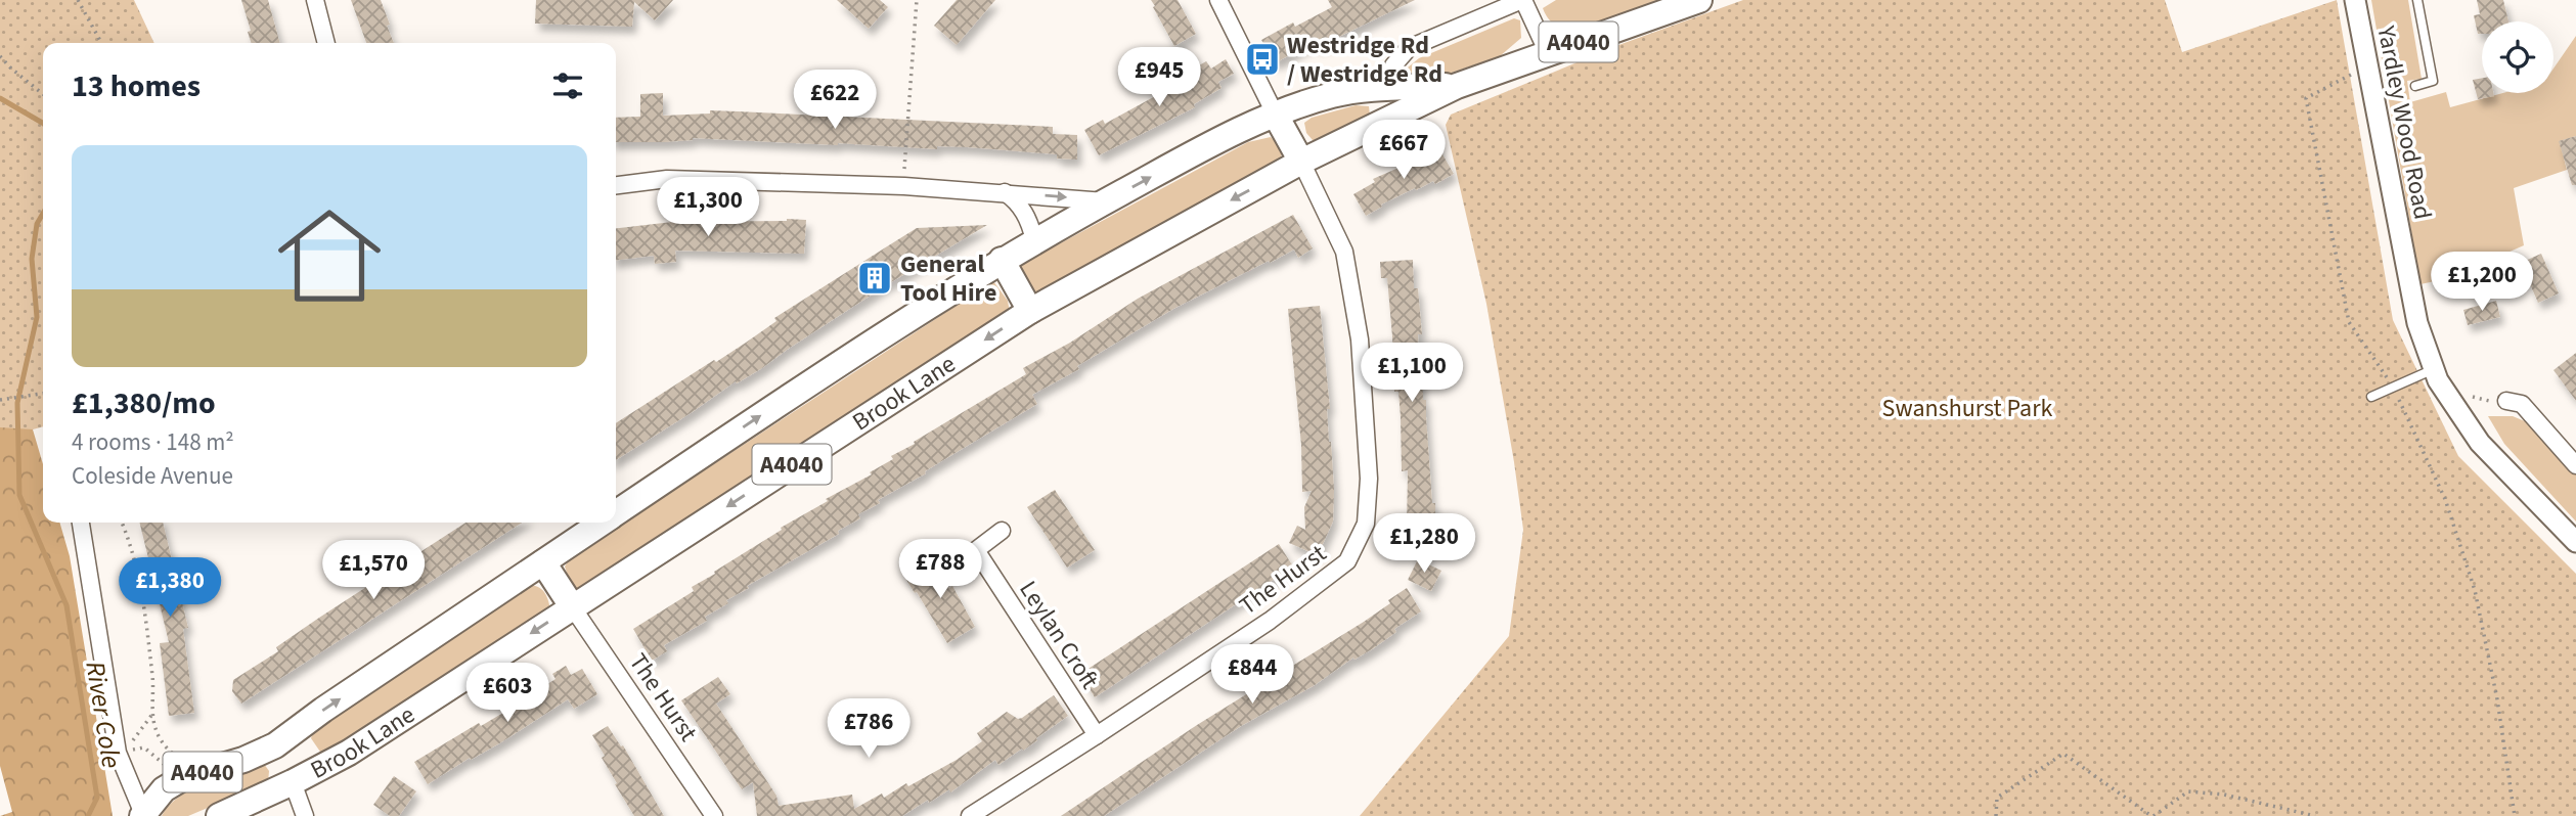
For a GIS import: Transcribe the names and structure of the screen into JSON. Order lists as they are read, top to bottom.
{
  "streets": {
    "main road": ["A4040", "Brook Lane"],
    "street": ["Yardley Wood Road", "The Hurst", "Leylan Croft"]
  },
  "crossings": [
    ["Brook Lane", "The Hurst"],
    ["The Hurst", "Leylan Croft"]
  ],
  "water": ["River Cole"],
  "parks": ["Swanshurst Park"],
  "places": {
    "bus stop": ["Westridge Rd / Westridge Rd"],
    "building": ["General Tool Hire"]
  },
  "page": {
    "heading": "13 homes",
    "price": [
      "£945",
      "£622",
      "£667",
      "£1,300",
      "£1,200",
      "£1,100",
      "£1,280",
      "£788",
      "£1,570",
      "£1,380",
      "£844",
      "£603",
      "£786"
    ],
    "list": [
      {
        "name": "£1,380/mo",
        "note": "4 rooms · 148 m² · Coleside Avenue"
      }
    ]
  }
}
